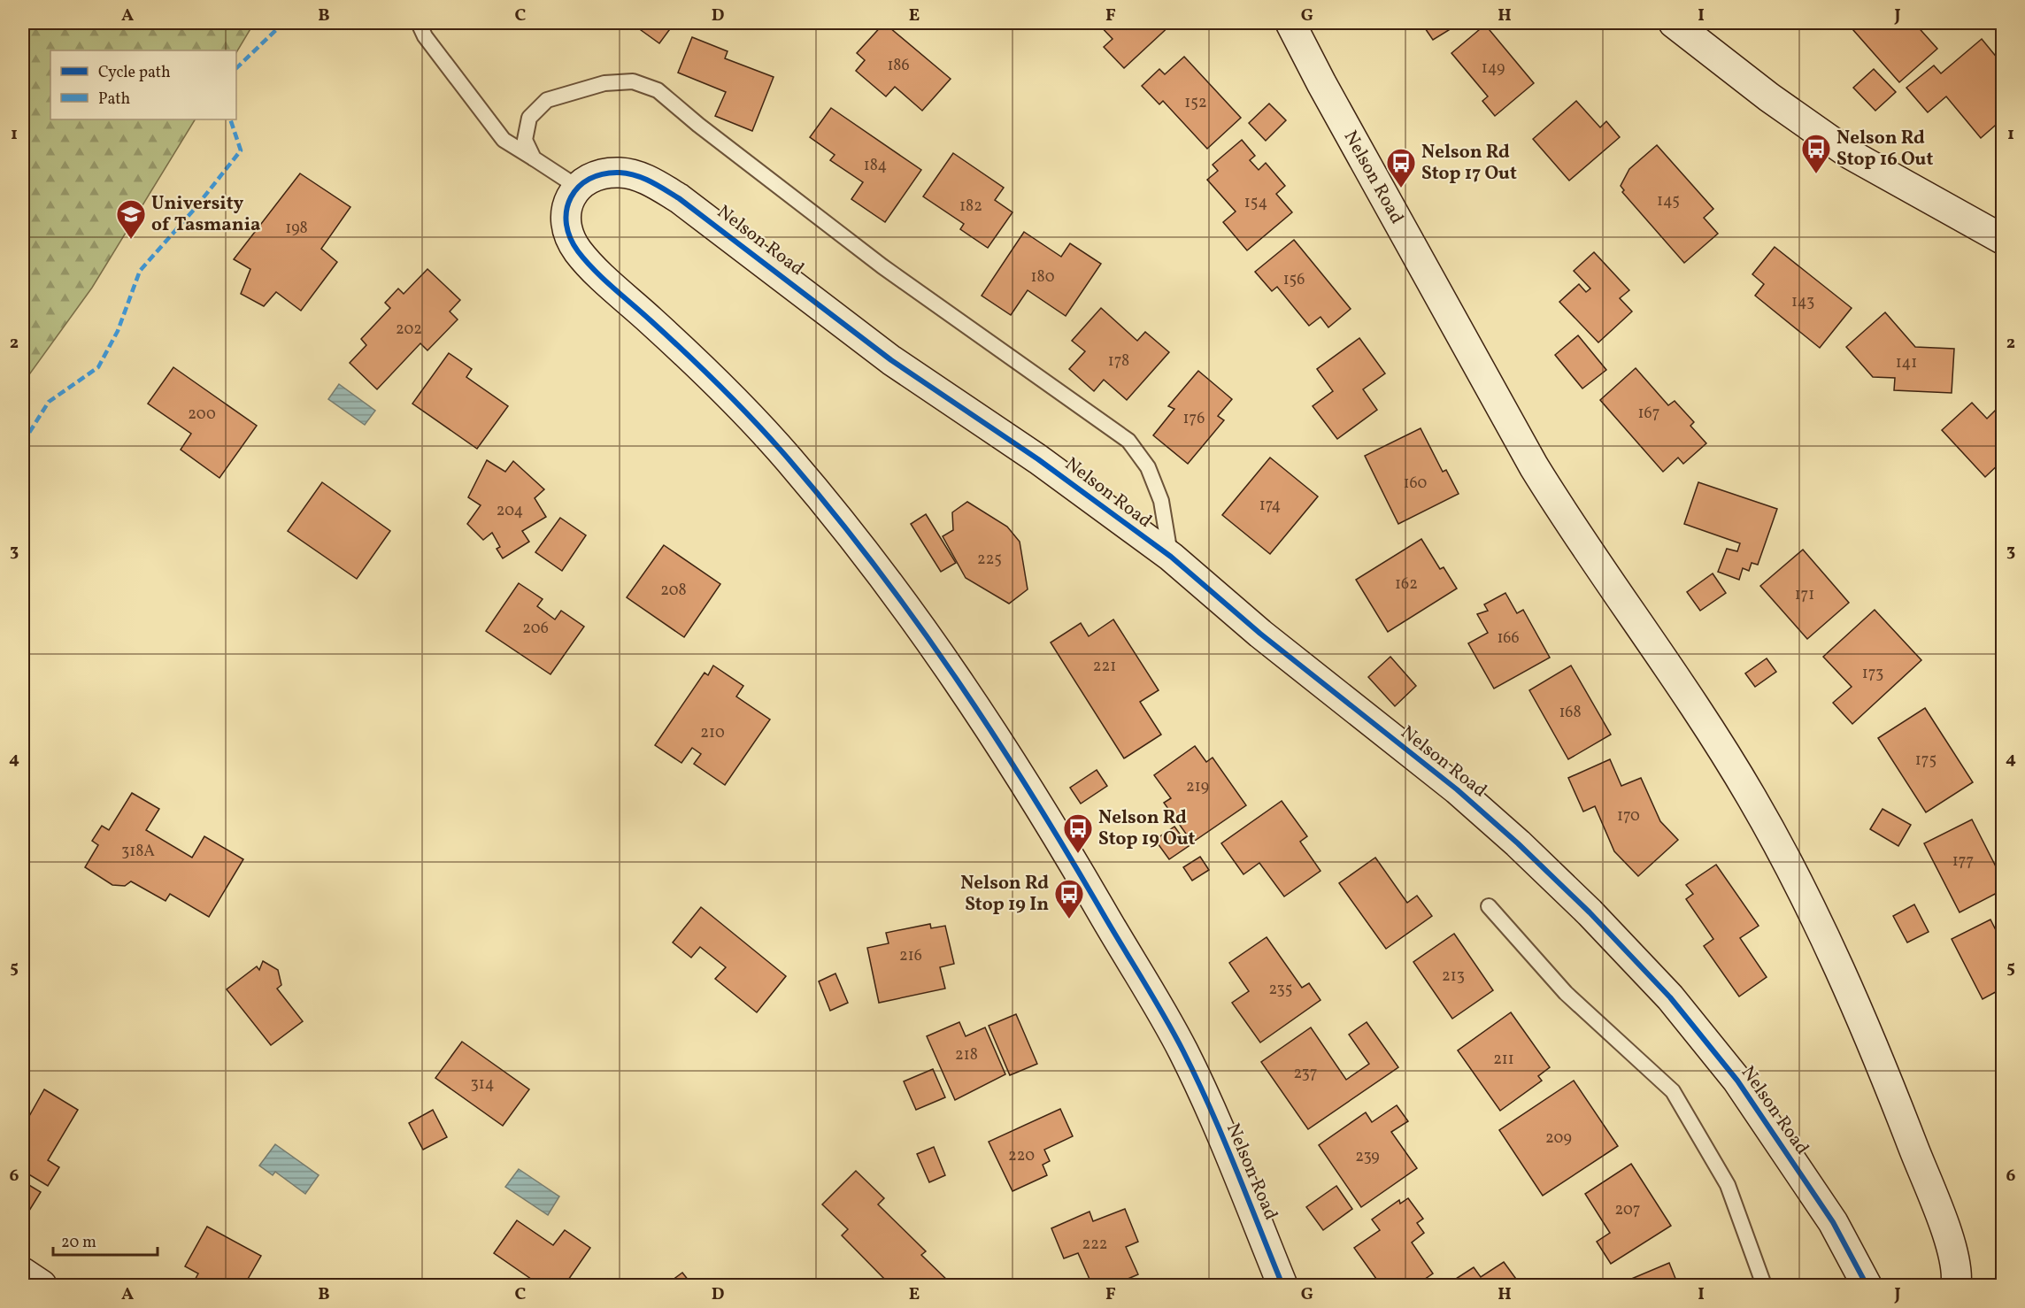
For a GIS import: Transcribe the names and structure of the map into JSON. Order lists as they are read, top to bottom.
{
  "streets": {
    "street": ["Nelson Road"]
  },
  "places": {
    "bus stop": [
      "Nelson Rd Stop 16 Out",
      "Nelson Rd Stop 17 Out",
      "Nelson Rd Stop 19 Out",
      "Nelson Rd Stop 19 In"
    ],
    "school or university": ["University of Tasmania"]
  },
  "house_numbers": [
    "186",
    "149",
    "152",
    "184",
    "145",
    "154",
    "182",
    "198",
    "180",
    "156",
    "143",
    "202",
    "178",
    "141",
    "167",
    "200",
    "176",
    "160",
    "174",
    "204",
    "225",
    "162",
    "208",
    "171",
    "206",
    "166",
    "221",
    "173",
    "168",
    "210",
    "175",
    "219",
    "170",
    "318A",
    "177",
    "216",
    "213",
    "235",
    "218",
    "211",
    "237",
    "314",
    "209",
    "220",
    "239",
    "207",
    "222"
  ],
  "legend": ["Cycle path", "Path"],
  "scale_bar": "20 m",
  "grid": {
    "columns": [
      "A",
      "B",
      "C",
      "D",
      "E",
      "F",
      "G",
      "H",
      "I",
      "J"
    ],
    "rows": [
      "1",
      "2",
      "3",
      "4",
      "5",
      "6"
    ]
  }
}
